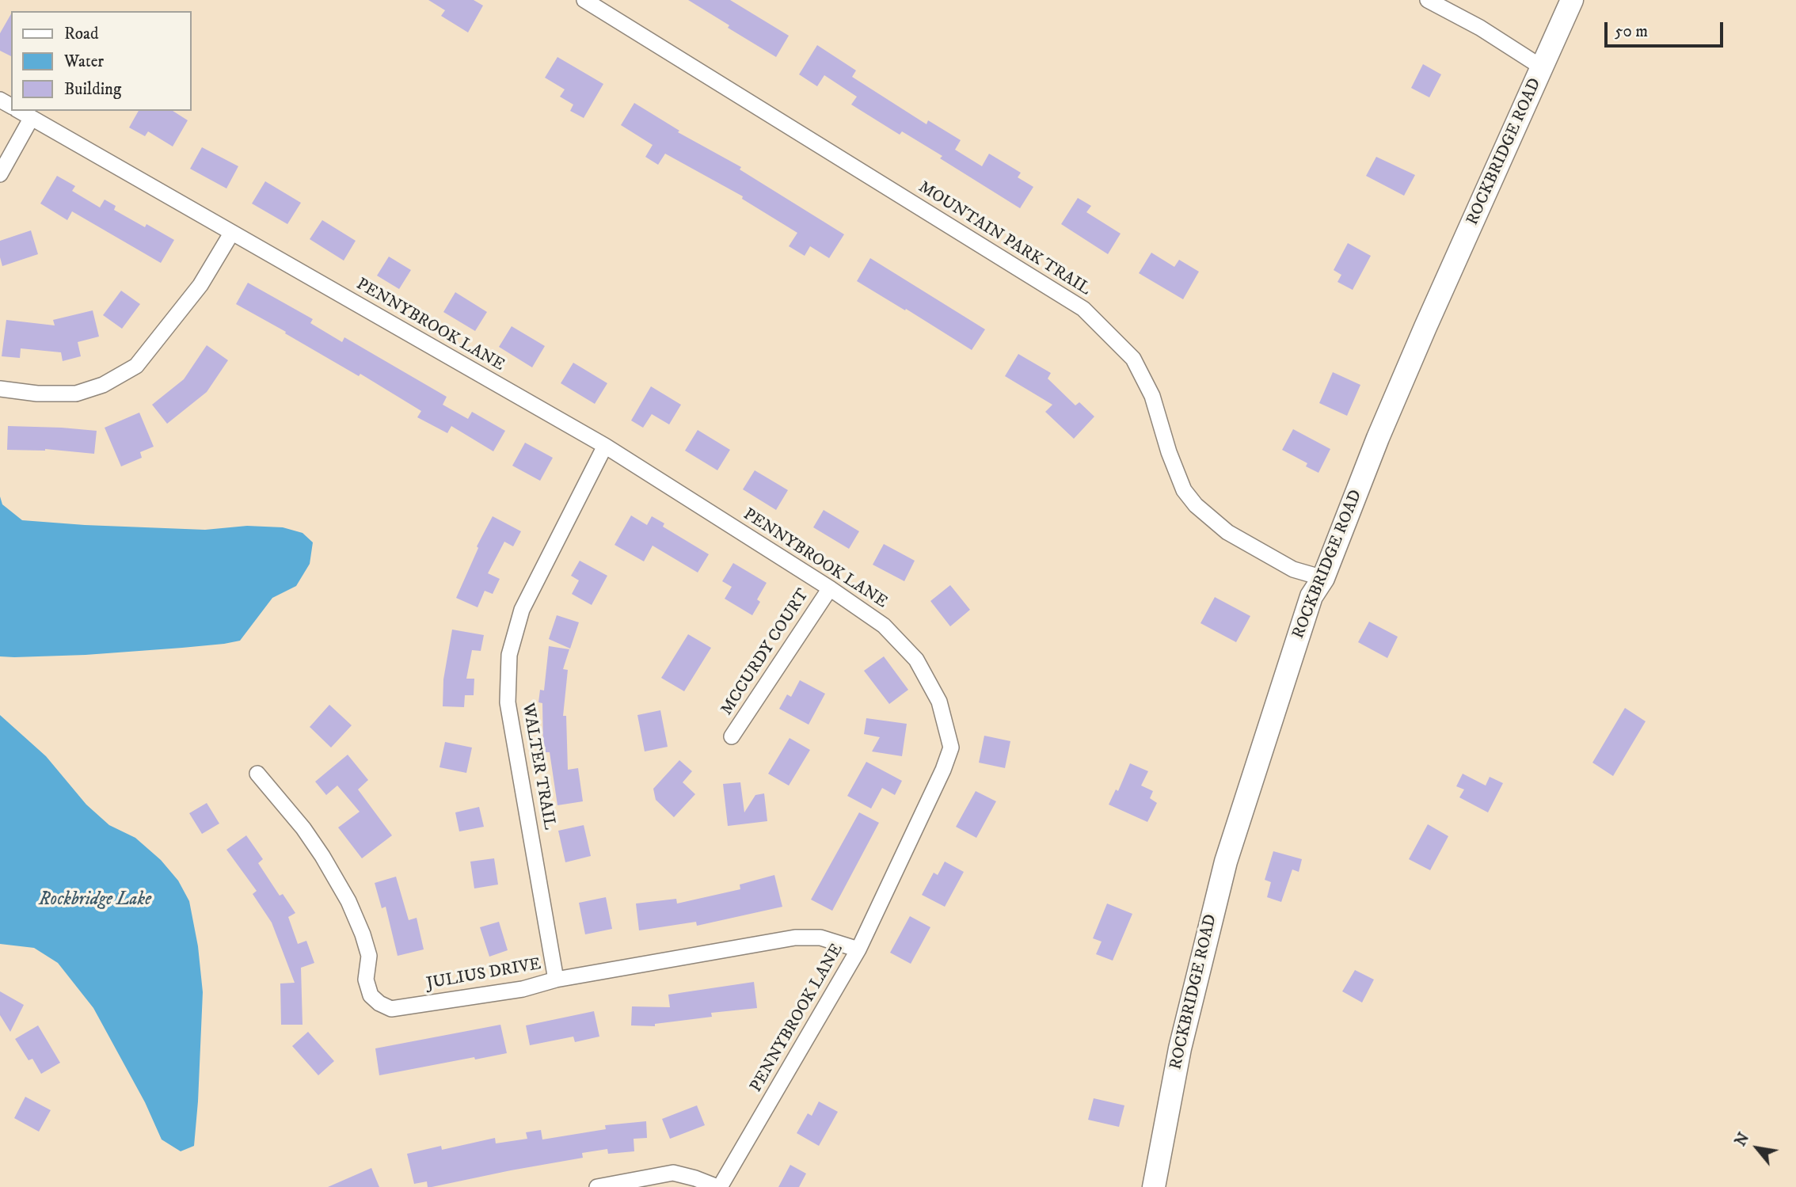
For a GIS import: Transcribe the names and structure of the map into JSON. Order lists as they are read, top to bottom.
{
  "streets": {
    "main road": ["ROCKBRIDGE ROAD"],
    "street": [
      "MOUNTAIN PARK TRAIL",
      "PENNYBROOK LANE",
      "MCCURDY COURT",
      "WALTER TRAIL",
      "JULIUS DRIVE"
    ]
  },
  "crossings": [
    ["ROCKBRIDGE ROAD", "MOUNTAIN PARK TRAIL"],
    ["PENNYBROOK LANE", "MCCURDY COURT"],
    ["PENNYBROOK LANE", "WALTER TRAIL"],
    ["PENNYBROOK LANE", "JULIUS DRIVE"],
    ["WALTER TRAIL", "JULIUS DRIVE"]
  ],
  "water": ["Rockbridge Lake"],
  "legend": ["Road", "Water", "Building"],
  "scale_bar": "50 m",
  "north": "top left"
}
